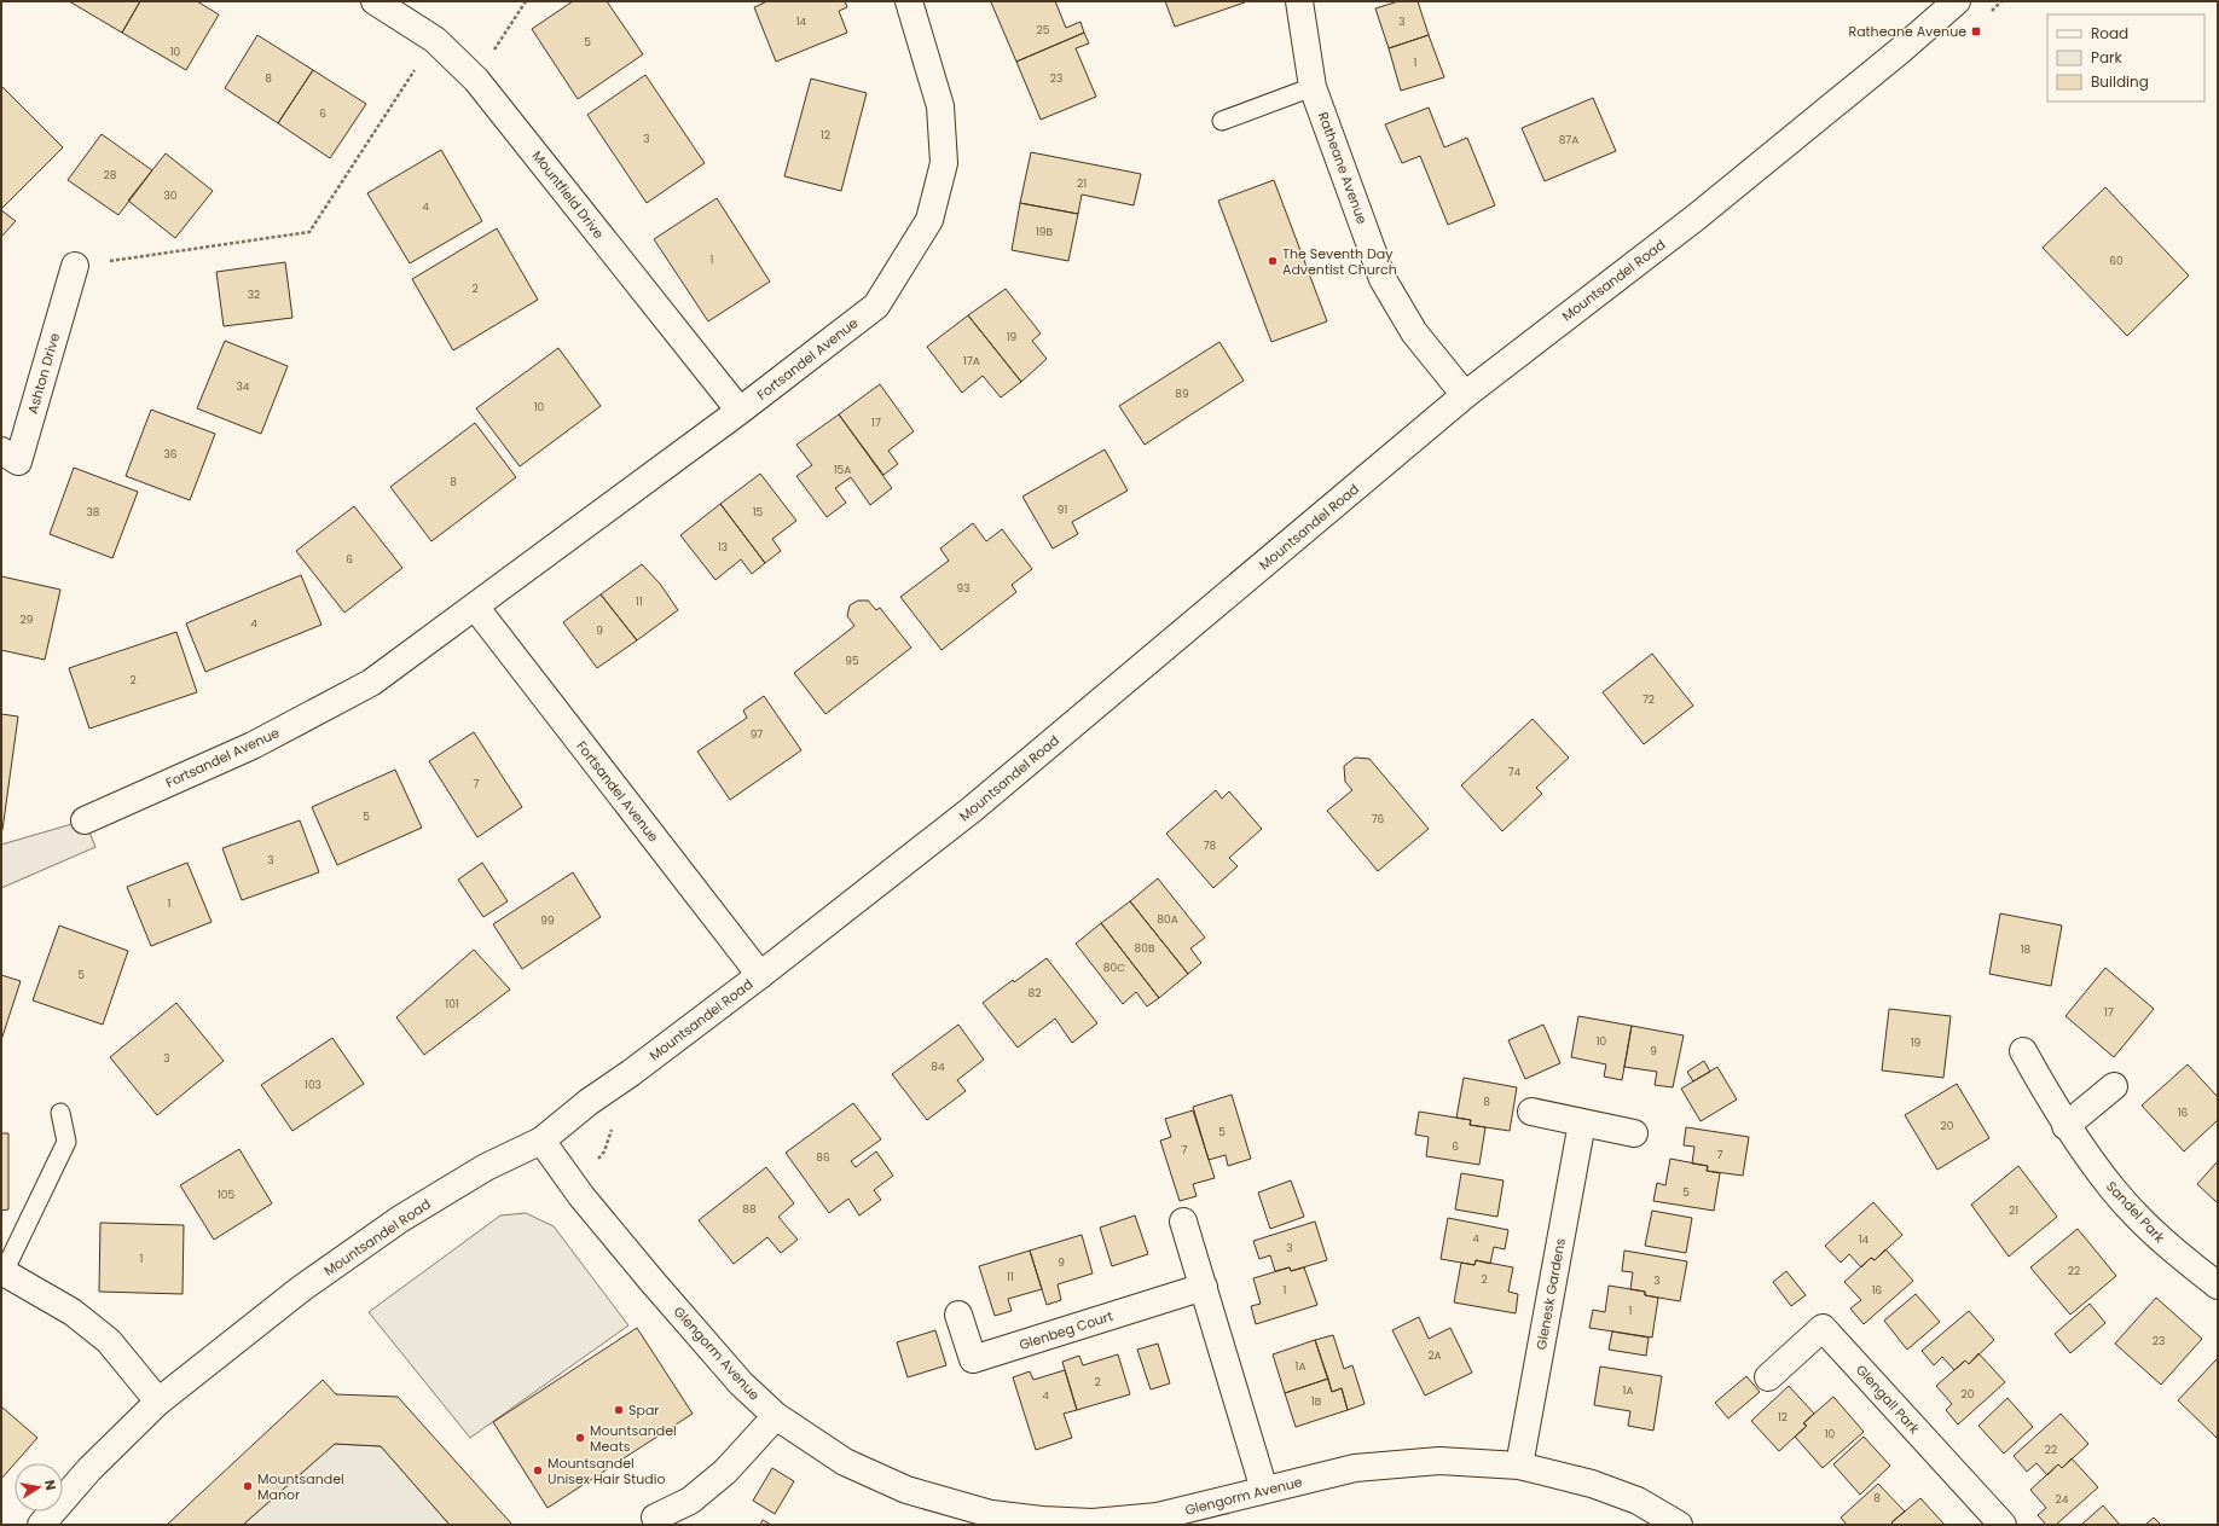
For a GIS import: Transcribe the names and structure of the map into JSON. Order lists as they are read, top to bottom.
{
  "streets": {
    "street": [
      "Ratheane Avenue",
      "Mountfield Drive",
      "Mountsandel Road",
      "Fortsandel Avenue",
      "Ashton Drive",
      "Sandel Park",
      "Glenesk Gardens",
      "Glenbeg Court",
      "Glengorm Avenue",
      "Glengall Park"
    ]
  },
  "crossings": [
    ["Ratheane Avenue", "Mountsandel Road"],
    ["Mountfield Drive", "Fortsandel Avenue"],
    ["Mountsandel Road", "Fortsandel Avenue"],
    ["Mountsandel Road", "Glengorm Avenue"],
    ["Glenesk Gardens", "Glengorm Avenue"]
  ],
  "places": {
    "transit": ["Ratheane Avenue"],
    "other": [
      "The Seventh Day Adventist Church",
      "Spar",
      "Mountsandel Meats",
      "Mountsandel Unisex Hair Studio",
      "Mountsandel Manor"
    ]
  },
  "house_numbers": [
    "14",
    "3",
    "25",
    "5",
    "10",
    "1",
    "8",
    "23",
    "6",
    "12",
    "3",
    "87A",
    "28",
    "21",
    "30",
    "4",
    "19B",
    "1",
    "60",
    "2",
    "32",
    "19",
    "17A",
    "34",
    "89",
    "10",
    "17",
    "36",
    "15A",
    "8",
    "91",
    "38",
    "15",
    "13",
    "6",
    "93",
    "11",
    "29",
    "4",
    "9",
    "95",
    "2",
    "72",
    "97",
    "74",
    "7",
    "5",
    "76",
    "78",
    "3",
    "1",
    "80A",
    "99",
    "80B",
    "18",
    "80C",
    "5",
    "82",
    "101",
    "17",
    "10",
    "19",
    "9",
    "3",
    "84",
    "103",
    "8",
    "16",
    "20",
    "5",
    "6",
    "7",
    "7",
    "86",
    "5",
    "105",
    "88",
    "21",
    "4",
    "14",
    "3",
    "1",
    "9",
    "22",
    "11",
    "2",
    "3",
    "1",
    "16",
    "1",
    "23",
    "2A",
    "1A",
    "2",
    "1A",
    "20",
    "4",
    "1B",
    "12",
    "10",
    "22",
    "8",
    "24"
  ],
  "legend": ["Road", "Park", "Building"],
  "north": "right"
}
